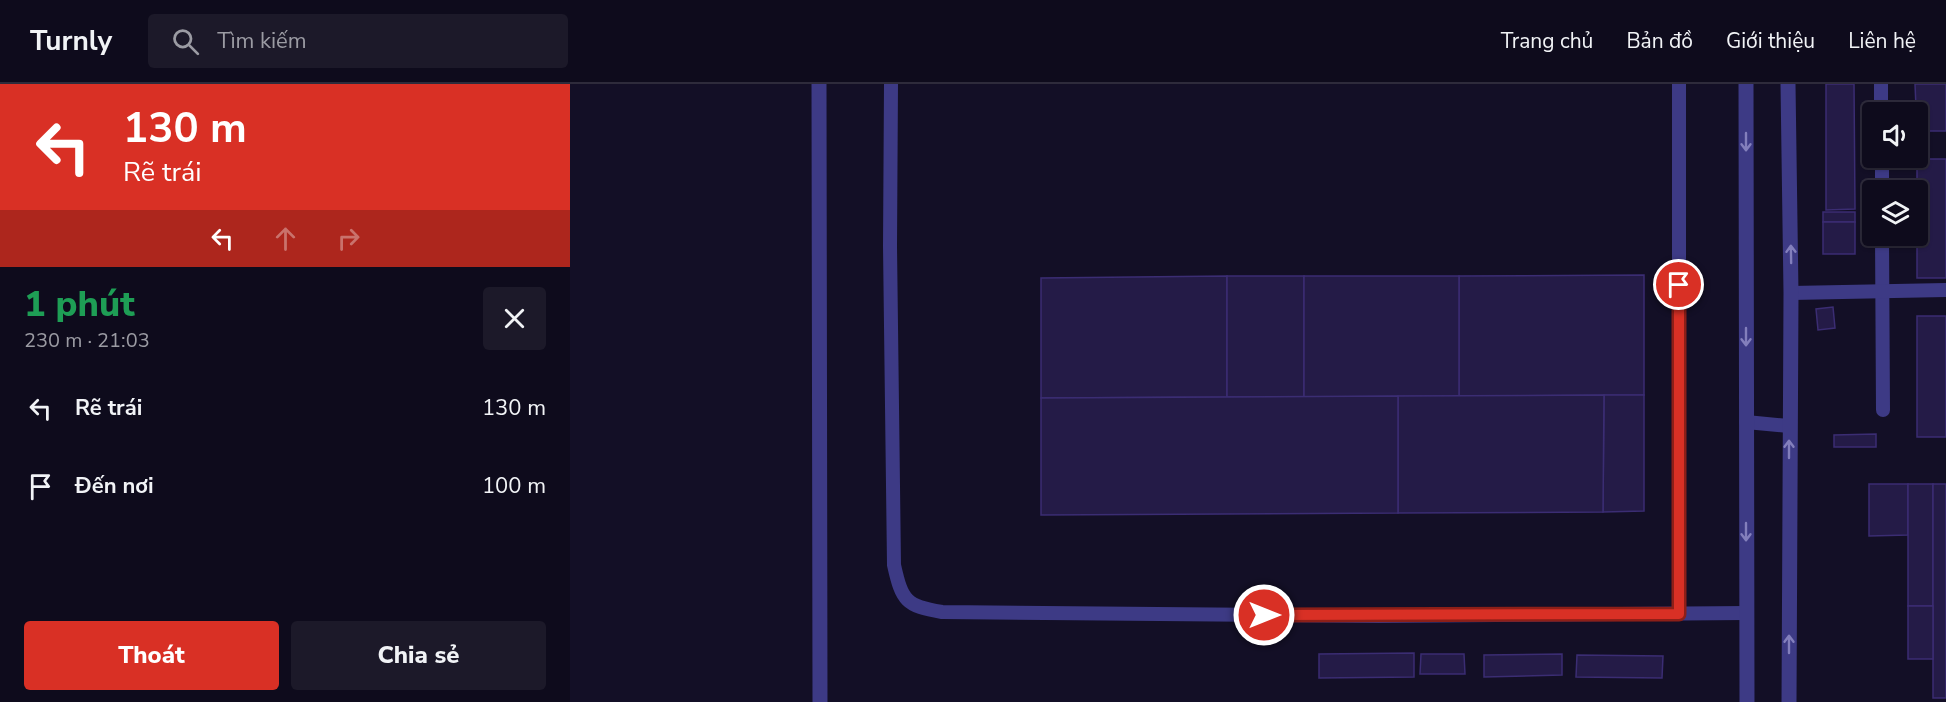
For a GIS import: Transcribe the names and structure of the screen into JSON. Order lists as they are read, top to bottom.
{
  "page": {
    "header": "Turnly",
    "search": "Tìm kiếm",
    "nav": [
      "Trang chủ",
      "Bản đồ",
      "Giới thiệu",
      "Liên hệ"
    ],
    "turn": ["130 m", "Rẽ trái"],
    "heading": ["1 phút", "230 m · 21:03"],
    "list": [
      {
        "name": "Rẽ trái",
        "value": "130 m"
      },
      {
        "name": "Đến nơi",
        "value": "100 m"
      }
    ],
    "buttons": ["Thoát", "Chia sẻ"]
  }
}
